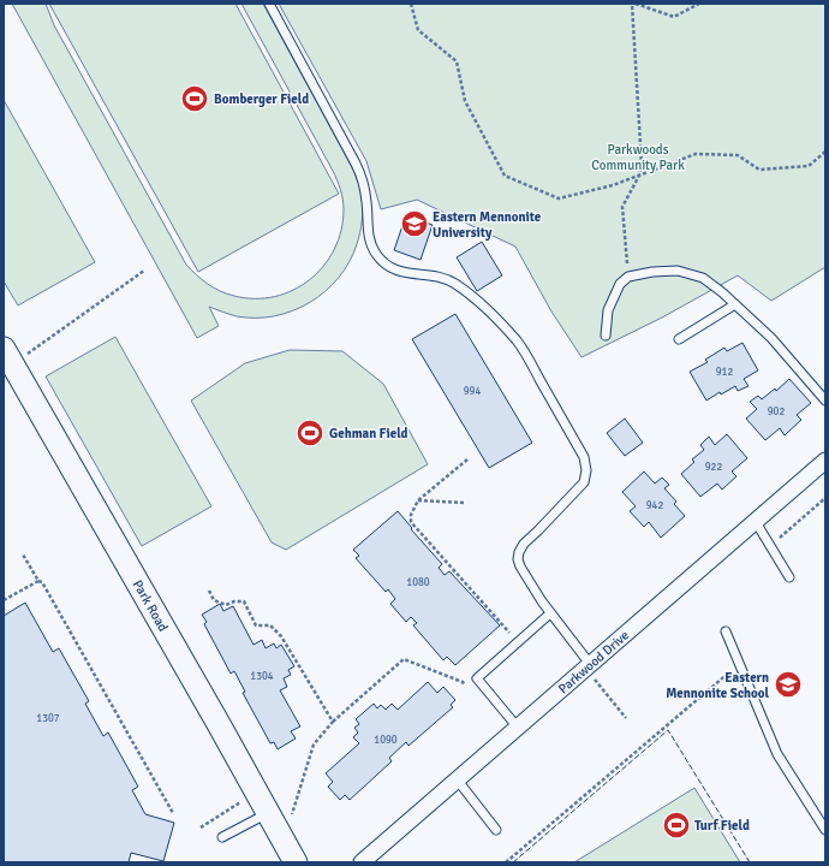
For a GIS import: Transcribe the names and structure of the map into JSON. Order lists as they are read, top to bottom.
{
  "streets": {
    "street": ["Park Road", "Parkwood Drive"]
  },
  "parks": ["Parkwoods Community Park"],
  "places": {
    "sports": ["Bomberger Field", "Gehman Field", "Turf Field"],
    "school or university": ["Eastern Mennonite University", "Eastern Mennonite School"]
  },
  "house_numbers": [
    "912",
    "994",
    "902",
    "922",
    "942",
    "1080",
    "1304",
    "1307",
    "1090"
  ]
}
